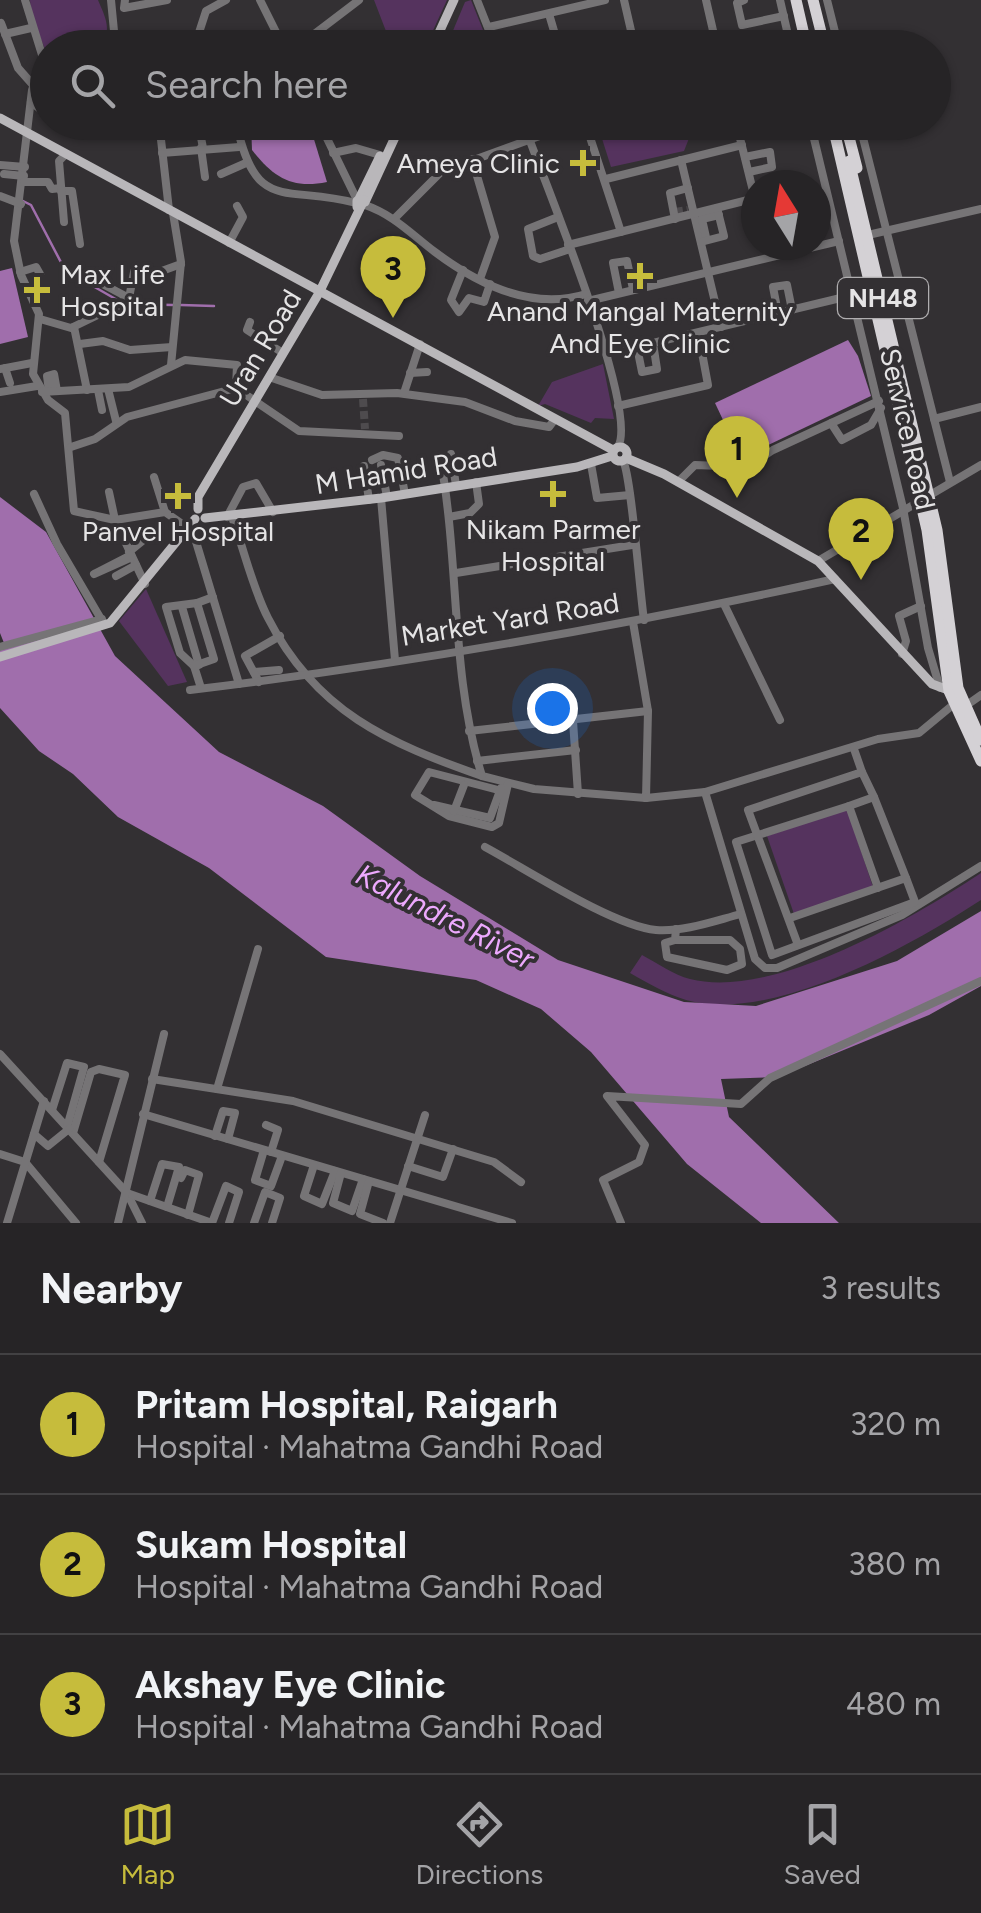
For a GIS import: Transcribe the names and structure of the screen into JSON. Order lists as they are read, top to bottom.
{
  "streets": {
    "highway": ["NH48"],
    "main road": ["Uran Road", "M Hamid Road"],
    "street": ["Service Road", "Market Yard Road"]
  },
  "crossings": [
    ["NH48", "Service Road"],
    ["Uran Road", "M Hamid Road"]
  ],
  "water": ["Kalundre River"],
  "places": {
    "health": [
      "Ameya Clinic",
      "Anand Mangal Maternity And Eye Clinic",
      "Max Life Hospital",
      "Nikam Parmer Hospital",
      "Panvel Hospital"
    ]
  },
  "north": "top",
  "page": {
    "search": "Search here",
    "pins": ["3", "1", "2"],
    "heading": ["Nearby", "3 results"],
    "list": [
      {
        "mark": "1",
        "name": "Pritam Hospital, Raigarh",
        "note": "Hospital · Mahatma Gandhi Road",
        "value": "320 m"
      },
      {
        "mark": "2",
        "name": "Sukam Hospital",
        "note": "Hospital · Mahatma Gandhi Road",
        "value": "380 m"
      },
      {
        "mark": "3",
        "name": "Akshay Eye Clinic",
        "note": "Hospital · Mahatma Gandhi Road",
        "value": "480 m"
      }
    ],
    "nav": ["Map", "Directions", "Saved"]
  }
}
